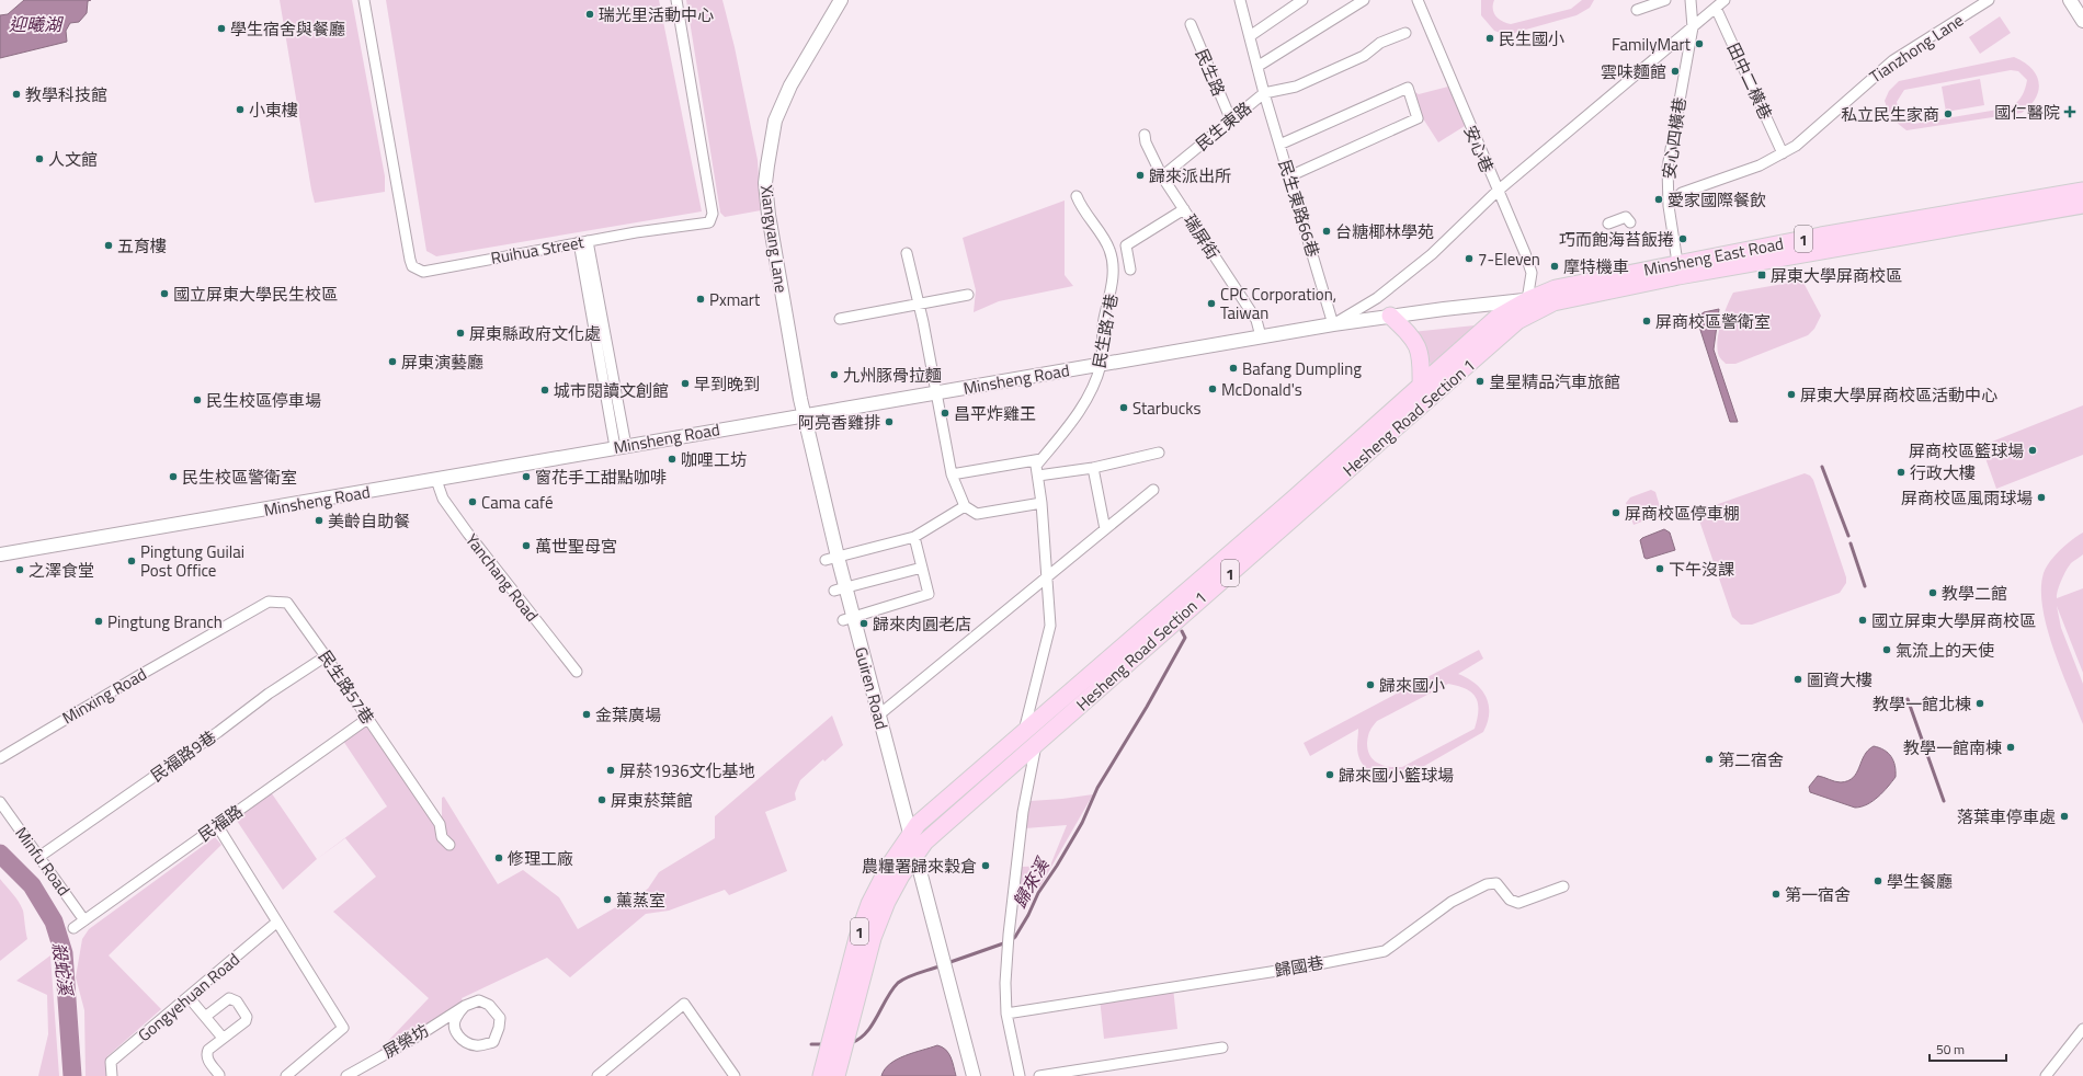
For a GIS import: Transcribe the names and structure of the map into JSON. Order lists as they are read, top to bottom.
{
  "streets": {
    "main road": ["1", "Minsheng East Road", "Hesheng Road Section 1"],
    "street": [
      "Tianzhong Lane",
      "民生路",
      "田中二橫巷",
      "民生東路",
      "安心四橫巷",
      "安心巷",
      "民生東路66巷",
      "瑞屏街",
      "Xiangyang Lane",
      "Ruihua Street",
      "民生路7巷",
      "Minsheng Road",
      "Yanchang Road",
      "民生路57巷",
      "Guiren Road",
      "Minxing Road",
      "民福路9巷",
      "民福路",
      "Minfu Road",
      "歸國巷",
      "Gongyehuan Road",
      "屏榮坊"
    ]
  },
  "crossings": [
    ["Tianzhong Lane", "田中二橫巷"],
    ["Tianzhong Lane", "安心四橫巷"],
    ["民生路", "民生東路"],
    ["民生東路", "民生東路66巷"],
    ["民生東路", "瑞屏街"],
    ["安心四橫巷", "Minsheng East Road"],
    ["安心巷", "Minsheng East Road"],
    ["安心巷", "Hesheng Road Section 1"],
    ["民生東路66巷", "Minsheng East Road"],
    ["民生東路66巷", "Minsheng Road"],
    ["瑞屏街", "Minsheng Road"],
    ["Xiangyang Lane", "Minsheng Road"],
    ["Xiangyang Lane", "Guiren Road"],
    ["Minsheng East Road", "Minsheng Road"],
    ["Minsheng East Road", "Hesheng Road Section 1"],
    ["民生路7巷", "Minsheng Road"],
    ["民生路7巷", "Hesheng Road Section 1"],
    ["Minsheng Road", "Yanchang Road"],
    ["Minsheng Road", "Guiren Road"],
    ["Hesheng Road Section 1", "Guiren Road"],
    ["民生路57巷", "Minxing Road"],
    ["民生路57巷", "民福路9巷"],
    ["民生路57巷", "民福路"],
    ["民福路9巷", "Minfu Road"],
    ["民福路", "Minfu Road"]
  ],
  "water": ["迎曦湖", "歸來溪", "殺蛇溪"],
  "places": {
    "other": [
      "瑞光里活動中心",
      "學生宿舍與餐廳",
      "民生國小",
      "FamilyMart",
      "雲味麵館",
      "教學科技館",
      "小東樓",
      "私立民生家商",
      "人文館",
      "歸來派出所",
      "愛家國際餐飲",
      "台糖椰林學苑",
      "巧而飽海苔飯捲",
      "五育樓",
      "7-Eleven",
      "摩特機車",
      "國立屏東大學民生校區",
      "Pxmart",
      "CPC Corporation, Taiwan",
      "屏商校區警衛室",
      "屏東縣政府文化處",
      "屏東演藝廳",
      "Bafang Dumpling",
      "九州豚骨拉麵",
      "皇星精品汽車旅館",
      "早到晚到",
      "McDonald's",
      "城市閱讀文創館",
      "屏東大學屏商校區活動中心",
      "民生校區停車場",
      "Starbucks",
      "昌平炸雞王",
      "阿亮香雞排",
      "屏商校區籃球場",
      "咖哩工坊",
      "行政大樓",
      "民生校區警衛室",
      "窗花手工甜點咖啡",
      "屏商校區風雨球場",
      "Cama café",
      "屏商校區停車棚",
      "美齡自助餐",
      "萬世聖母宮",
      "Pingtung Guilai Post Office",
      "下午沒課",
      "之澤食堂",
      "教學二館",
      "國立屏東大學屏商校區",
      "Pingtung Branch",
      "歸來肉圓老店",
      "氣流上的天使",
      "圖資大樓",
      "歸來國小",
      "教學一館北棟",
      "金葉廣場",
      "教學一館南棟",
      "第二宿舍",
      "屏菸1936文化基地",
      "歸來國小籃球場",
      "屏東菸葉館",
      "落葉車停車處",
      "修理工廠",
      "農糧署歸來穀倉",
      "學生餐廳",
      "第一宿舍",
      "薰蒸室"
    ],
    "health": ["國仁醫院"],
    "transit": ["屏東大學屏商校區"]
  },
  "scale_bar": "50 m"
}
